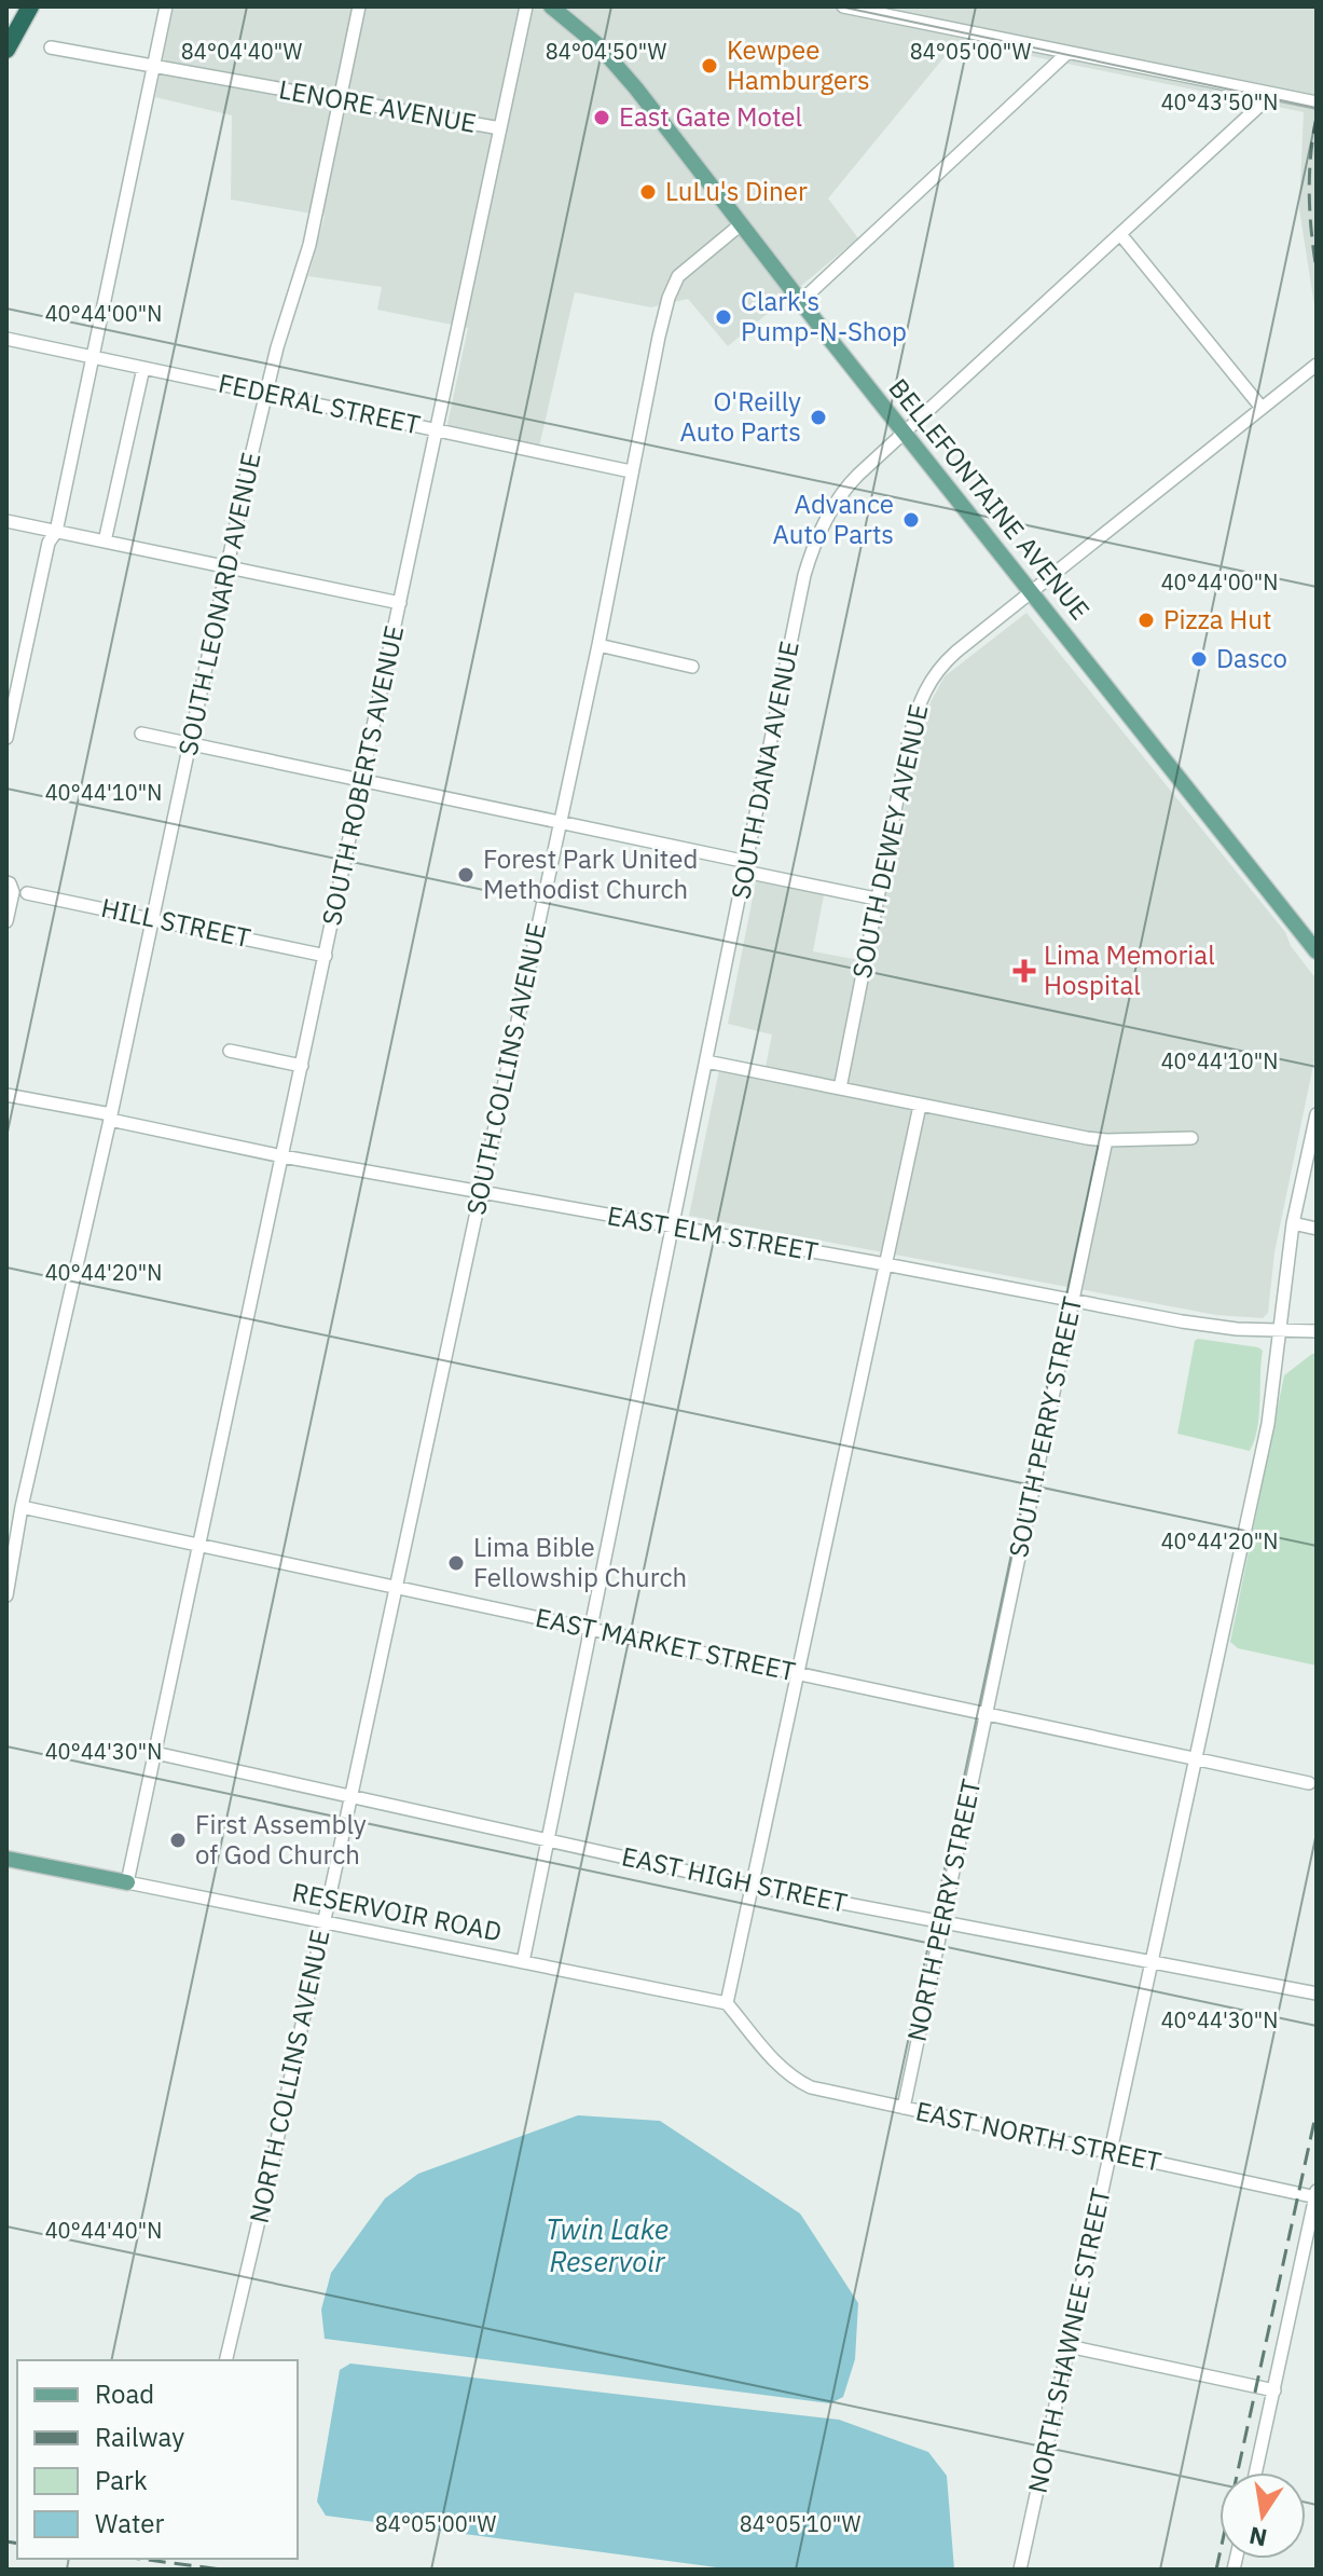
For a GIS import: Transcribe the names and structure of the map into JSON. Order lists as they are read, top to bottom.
{
  "streets": {
    "main road": ["BELLEFONTAINE AVENUE", "RESERVOIR ROAD"],
    "street": [
      "LENORE AVENUE",
      "FEDERAL STREET",
      "SOUTH LEONARD AVENUE",
      "SOUTH DANA AVENUE",
      "SOUTH ROBERTS AVENUE",
      "SOUTH DEWEY AVENUE",
      "HILL STREET",
      "SOUTH COLLINS AVENUE",
      "EAST ELM STREET",
      "SOUTH PERRY STREET",
      "EAST MARKET STREET",
      "EAST HIGH STREET",
      "NORTH PERRY STREET",
      "NORTH COLLINS AVENUE",
      "EAST NORTH STREET",
      "NORTH SHAWNEE STREET"
    ]
  },
  "crossings": [
    ["LENORE AVENUE", "SOUTH LEONARD AVENUE"],
    ["LENORE AVENUE", "SOUTH ROBERTS AVENUE"],
    ["FEDERAL STREET", "SOUTH LEONARD AVENUE"],
    ["FEDERAL STREET", "SOUTH ROBERTS AVENUE"],
    ["FEDERAL STREET", "SOUTH COLLINS AVENUE"],
    ["BELLEFONTAINE AVENUE", "SOUTH DANA AVENUE"],
    ["BELLEFONTAINE AVENUE", "SOUTH DEWEY AVENUE"],
    ["BELLEFONTAINE AVENUE", "SOUTH COLLINS AVENUE"],
    ["SOUTH LEONARD AVENUE", "HILL STREET"],
    ["SOUTH LEONARD AVENUE", "EAST ELM STREET"],
    ["SOUTH LEONARD AVENUE", "EAST MARKET STREET"],
    ["SOUTH DANA AVENUE", "EAST ELM STREET"],
    ["SOUTH DANA AVENUE", "EAST MARKET STREET"],
    ["SOUTH DANA AVENUE", "EAST HIGH STREET"],
    ["SOUTH DANA AVENUE", "RESERVOIR ROAD"],
    ["SOUTH ROBERTS AVENUE", "HILL STREET"],
    ["SOUTH ROBERTS AVENUE", "EAST ELM STREET"],
    ["SOUTH ROBERTS AVENUE", "EAST MARKET STREET"],
    ["SOUTH ROBERTS AVENUE", "EAST HIGH STREET"],
    ["SOUTH ROBERTS AVENUE", "RESERVOIR ROAD"],
    ["SOUTH COLLINS AVENUE", "EAST ELM STREET"],
    ["SOUTH COLLINS AVENUE", "EAST MARKET STREET"],
    ["SOUTH COLLINS AVENUE", "NORTH COLLINS AVENUE"],
    ["EAST ELM STREET", "SOUTH PERRY STREET"],
    ["EAST ELM STREET", "NORTH SHAWNEE STREET"],
    ["SOUTH PERRY STREET", "EAST MARKET STREET"],
    ["SOUTH PERRY STREET", "NORTH PERRY STREET"],
    ["EAST MARKET STREET", "NORTH PERRY STREET"],
    ["EAST MARKET STREET", "NORTH COLLINS AVENUE"],
    ["EAST MARKET STREET", "NORTH SHAWNEE STREET"],
    ["EAST HIGH STREET", "NORTH PERRY STREET"],
    ["EAST HIGH STREET", "NORTH COLLINS AVENUE"],
    ["EAST HIGH STREET", "NORTH SHAWNEE STREET"],
    ["NORTH PERRY STREET", "EAST NORTH STREET"],
    ["RESERVOIR ROAD", "NORTH COLLINS AVENUE"],
    ["RESERVOIR ROAD", "EAST NORTH STREET"],
    ["EAST NORTH STREET", "NORTH SHAWNEE STREET"]
  ],
  "water": ["Twin Lake Reservoir"],
  "places": {
    "other": [
      "Kewpee Hamburgers",
      "East Gate Motel",
      "LuLu's Diner",
      "Clark's Pump-N-Shop",
      "O'Reilly Auto Parts",
      "Advance Auto Parts",
      "Pizza Hut",
      "Dasco",
      "Forest Park United Methodist Church",
      "Lima Bible Fellowship Church",
      "First Assembly of God Church"
    ],
    "health": ["Lima Memorial Hospital"]
  },
  "legend": [
    "Road",
    "Railway",
    "Park",
    "Water"
  ],
  "north": "bottom",
  "coordinates": [
    "84°04'40\"W",
    "84°04'50\"W",
    "84°05'00\"W",
    "40°43'50\"N",
    "40°44'00\"N",
    "40°44'10\"N",
    "40°44'20\"N",
    "40°44'30\"N",
    "40°44'40\"N",
    "84°05'10\"W"
  ]
}
